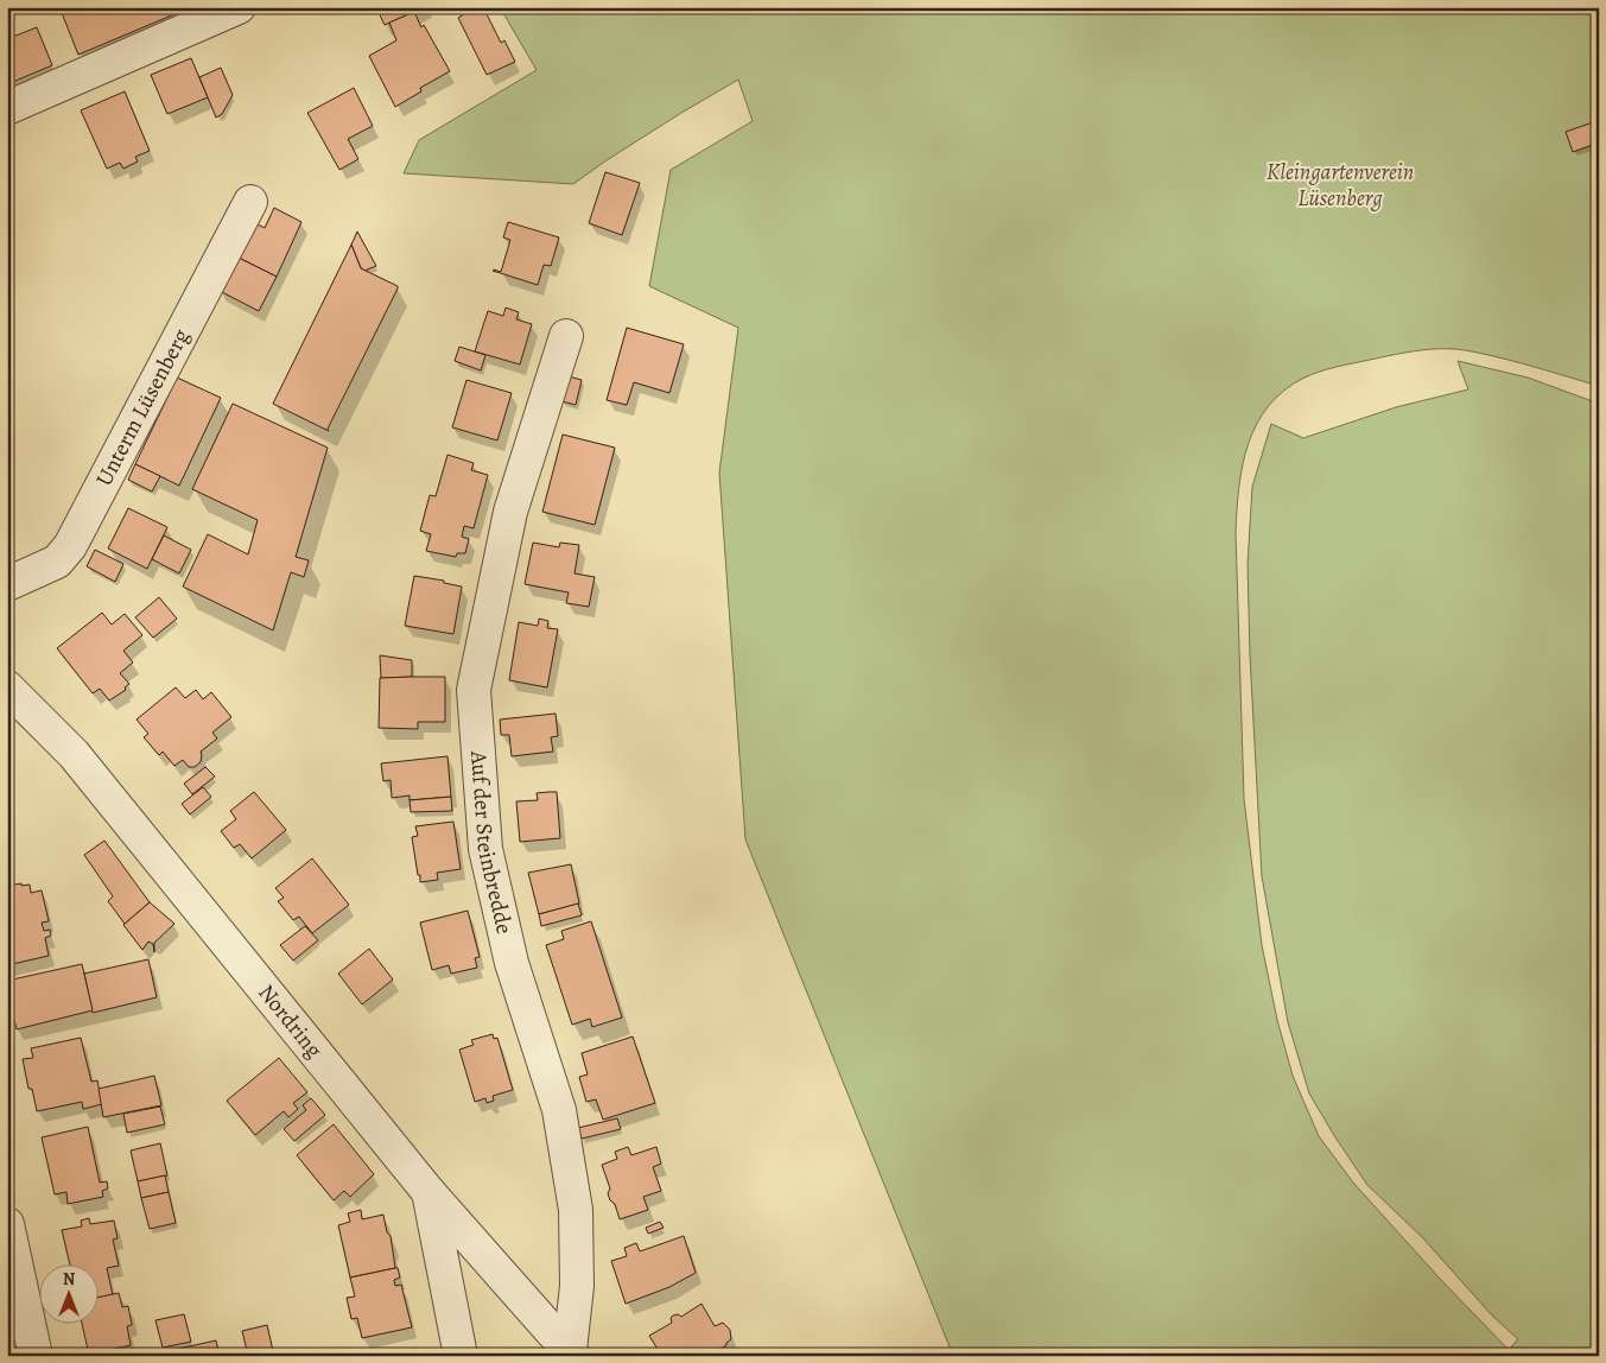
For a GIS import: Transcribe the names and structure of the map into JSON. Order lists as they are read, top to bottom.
{
  "streets": {
    "street": ["Unterm Lüsenberg", "Auf der Steinbredde", "Nordring"]
  },
  "crossings": [
    ["Auf der Steinbredde", "Nordring"]
  ],
  "parks": ["Kleingartenverein Lüsenberg"],
  "north": "top"
}
